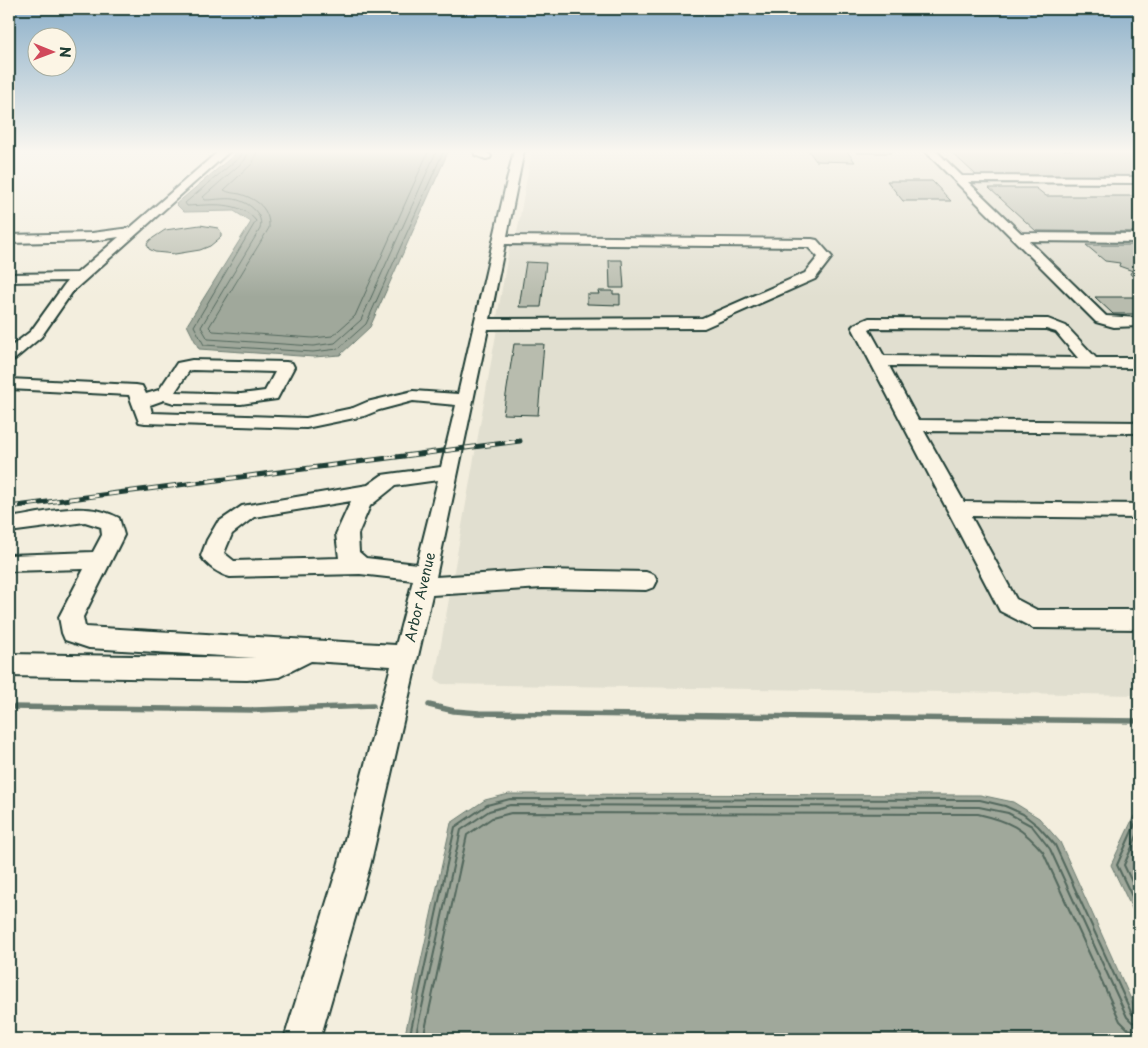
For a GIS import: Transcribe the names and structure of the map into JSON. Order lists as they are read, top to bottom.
{
  "streets": {
    "street": ["Arbor Avenue"]
  },
  "north": "right"
}
